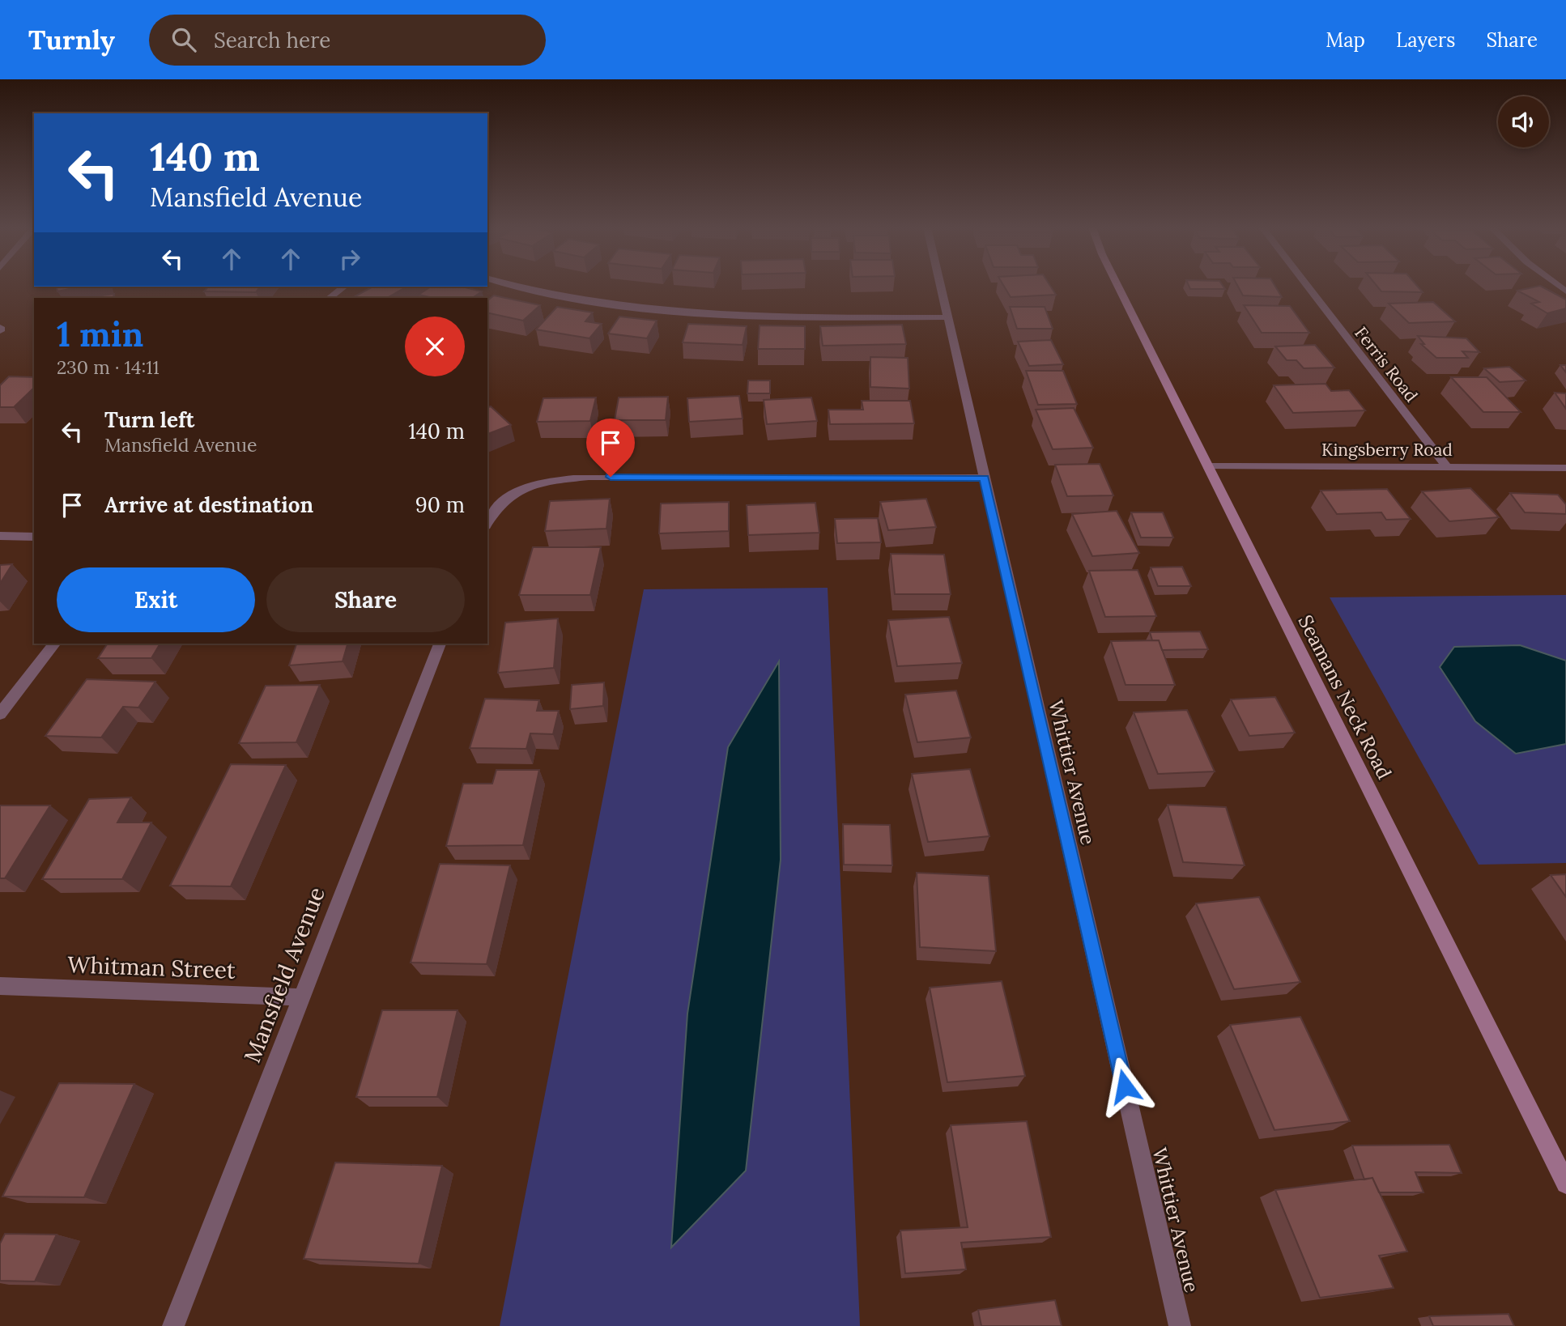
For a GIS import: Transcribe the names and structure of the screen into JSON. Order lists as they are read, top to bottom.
{
  "streets": {
    "main road": ["Seamans Neck Road"],
    "street": [
      "Ferris Road",
      "Kingsberry Road",
      "Whittier Avenue",
      "Whitman Street",
      "Mansfield Avenue"
    ]
  },
  "crossings": [
    ["Ferris Road", "Kingsberry Road"],
    ["Kingsberry Road", "Seamans Neck Road"],
    ["Whitman Street", "Mansfield Avenue"]
  ],
  "page": {
    "header": "Turnly",
    "search": "Search here",
    "nav": ["Map", "Layers", "Share"],
    "turn": ["140 m", "Mansfield Avenue"],
    "heading": ["1 min", "230 m · 14:11"],
    "list": [
      {
        "name": "Turn left",
        "note": "Mansfield Avenue",
        "value": "140 m"
      },
      {
        "name": "Arrive at destination",
        "value": "90 m"
      }
    ],
    "buttons": ["Exit", "Share"]
  }
}
